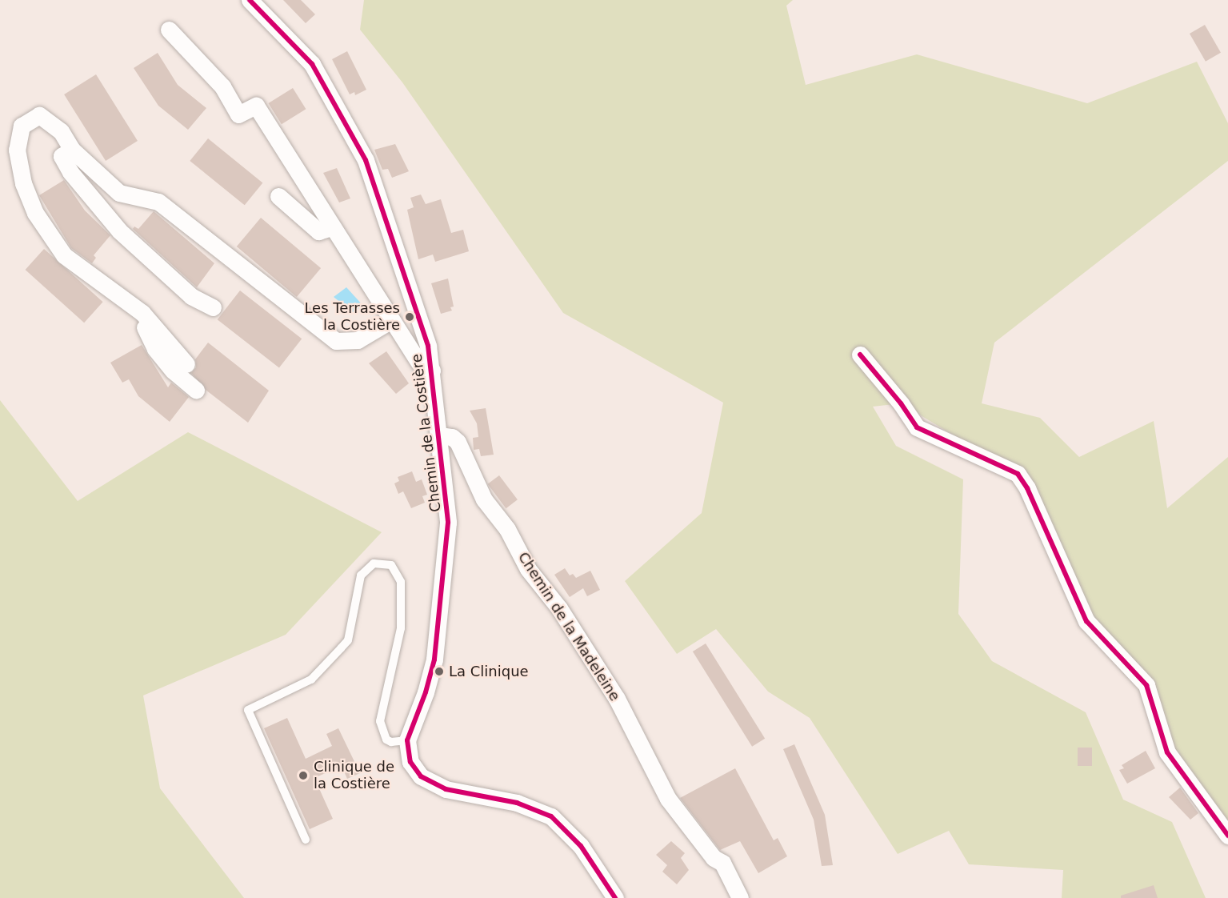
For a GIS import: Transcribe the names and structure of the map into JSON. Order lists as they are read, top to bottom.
{
  "streets": {
    "street": ["Chemin de la Costière", "Chemin de la Madeleine"]
  },
  "crossings": [
    ["Chemin de la Costière", "Chemin de la Madeleine"]
  ],
  "places": ["Les Terrasses la Costière", "La Clinique", "Clinique de la Costière"]
}
